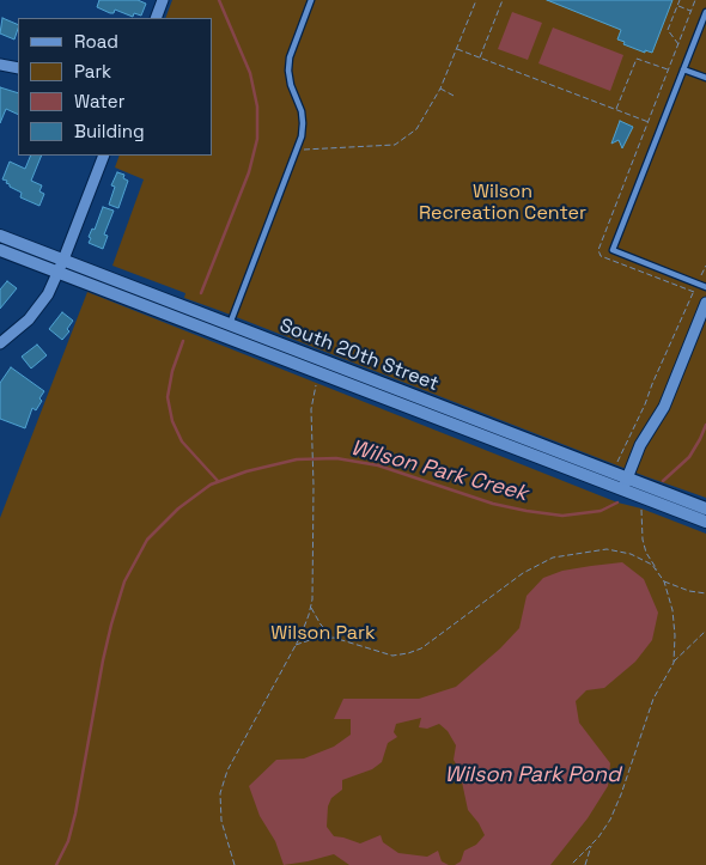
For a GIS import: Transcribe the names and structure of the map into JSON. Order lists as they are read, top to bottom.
{
  "streets": {
    "street": ["South 20th Street"]
  },
  "water": ["Wilson Park Creek", "Wilson Park Pond"],
  "parks": ["Wilson Recreation Center", "Wilson Park"],
  "legend": [
    "Road",
    "Park",
    "Water",
    "Building"
  ]
}
